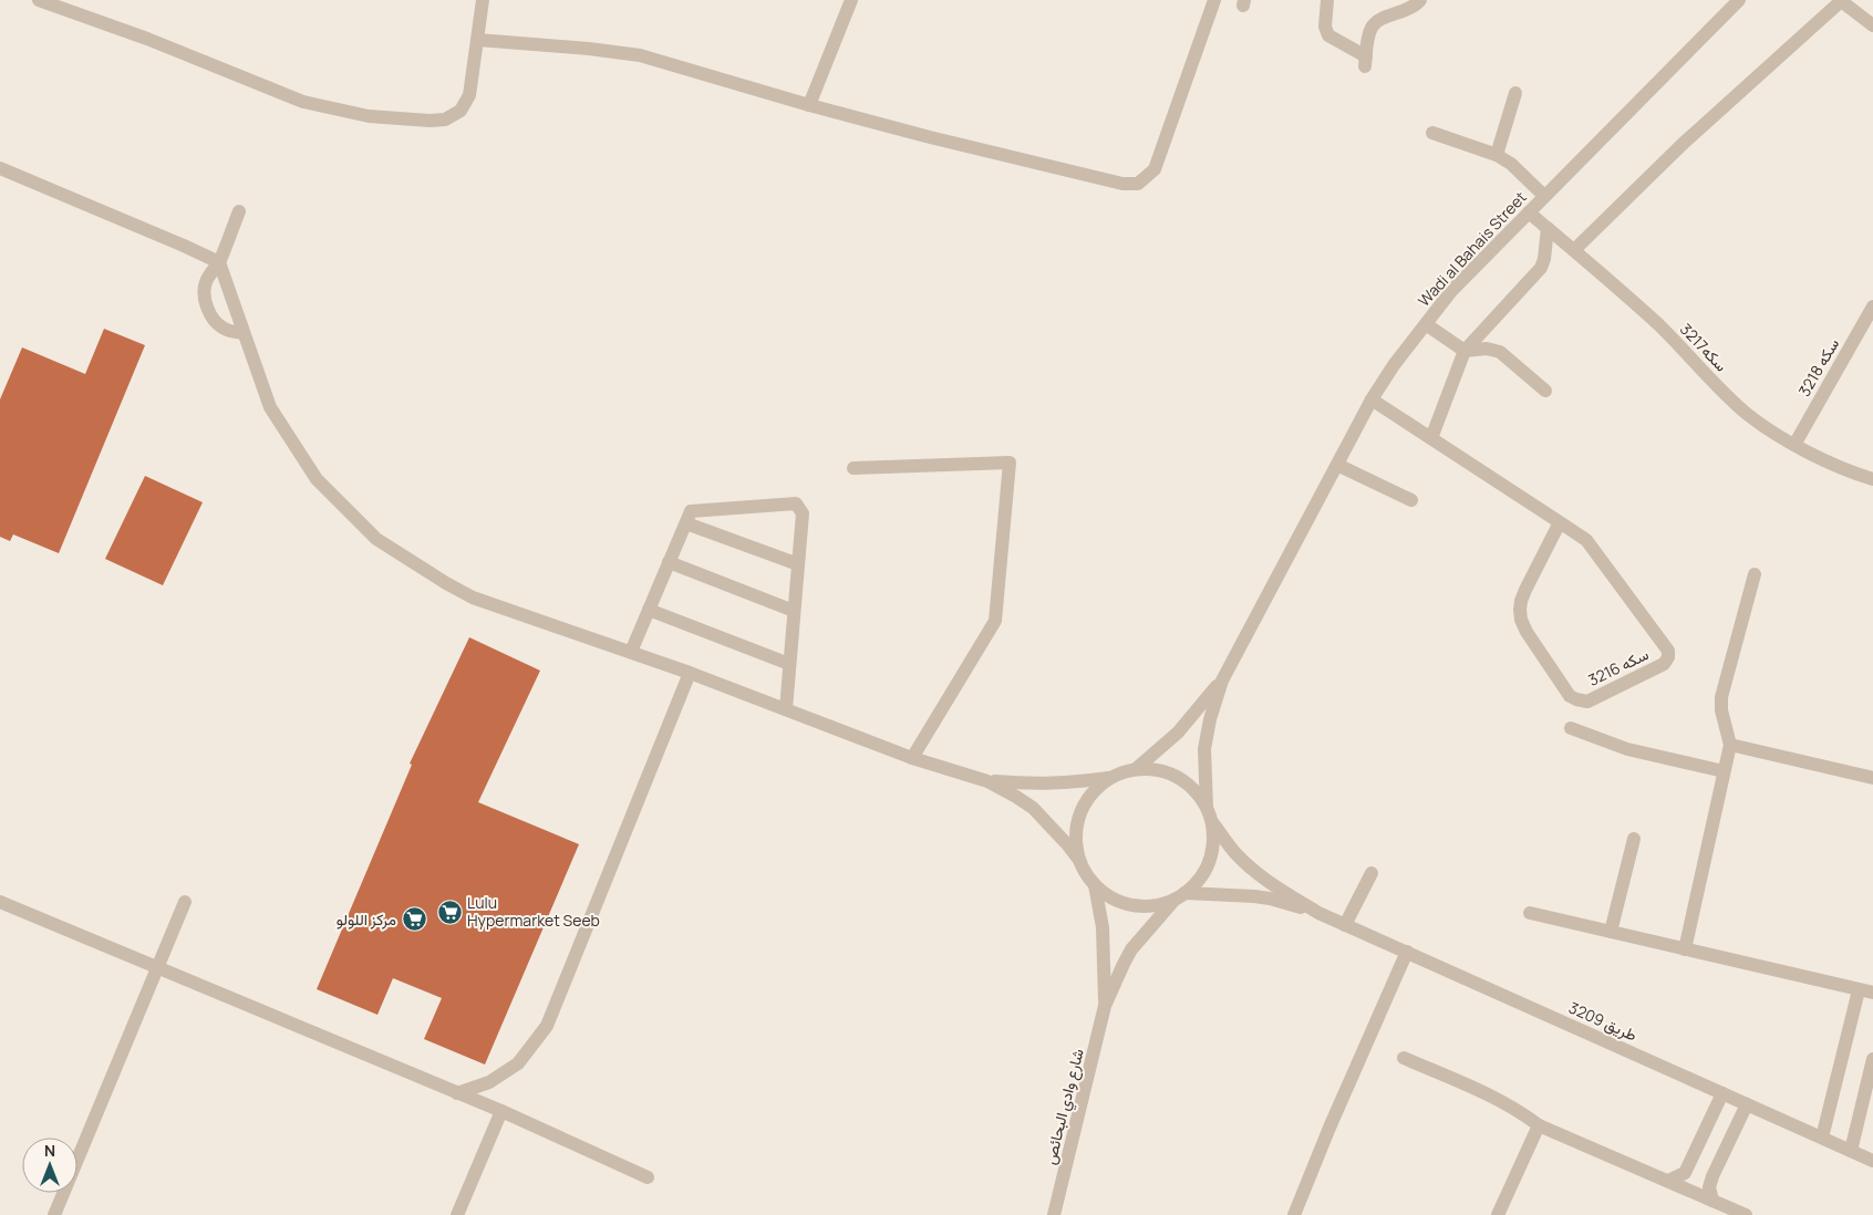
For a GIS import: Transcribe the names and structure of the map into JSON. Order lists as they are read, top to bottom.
{
  "streets": {
    "street": [
      "Wadi al Bahais Street",
      "سكه3217",
      "سكه 3218",
      "سكه 3216",
      "طريق 3209",
      "شارع وادي البحائص"
    ]
  },
  "crossings": [
    ["Wadi al Bahais Street", "سكه3217"],
    ["Wadi al Bahais Street", "سكه 3216"],
    ["سكه3217", "سكه 3218"]
  ],
  "places": {
    "supermarket": ["Lulu Hypermarket Seeb", "مركز اللولو"]
  },
  "north": "top"
}
